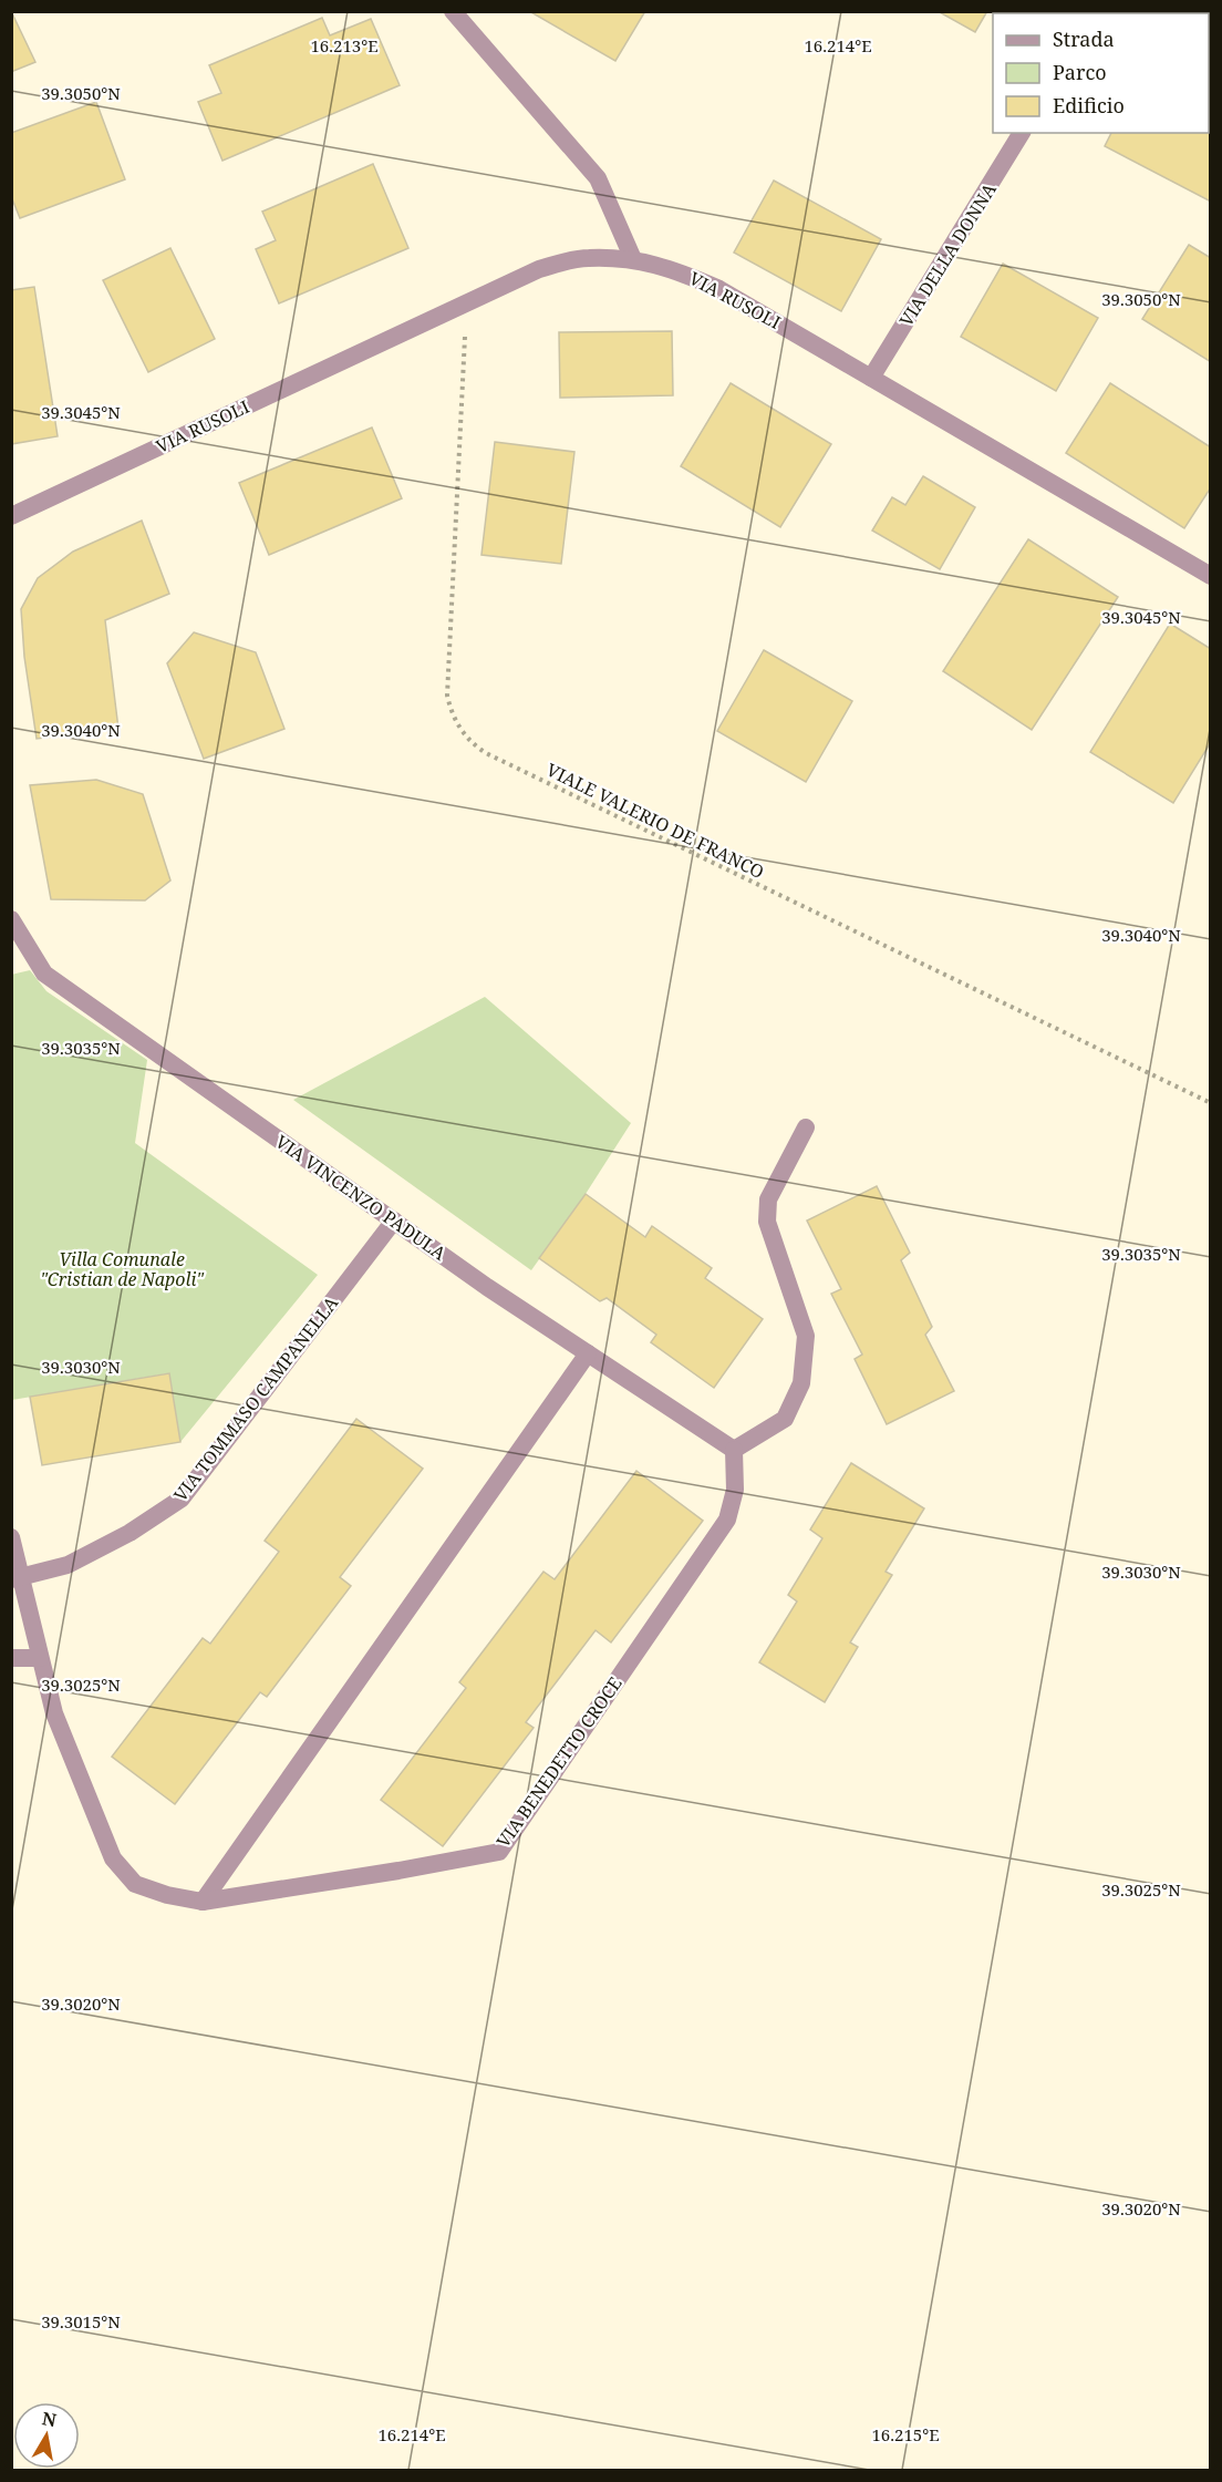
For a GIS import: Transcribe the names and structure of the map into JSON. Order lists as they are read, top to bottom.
{
  "streets": {
    "street": [
      "VIA DELLA DONNA",
      "VIA RUSOLI",
      "VIA VINCENZO PADULA",
      "VIA TOMMASO CAMPANELLA",
      "VIA BENEDETTO CROCE"
    ],
    "path": ["VIALE VALERIO DE FRANCO"]
  },
  "crossings": [
    ["VIA DELLA DONNA", "VIA RUSOLI"],
    ["VIA VINCENZO PADULA", "VIA TOMMASO CAMPANELLA"],
    ["VIA VINCENZO PADULA", "VIA BENEDETTO CROCE"],
    ["VIA TOMMASO CAMPANELLA", "VIA BENEDETTO CROCE"]
  ],
  "parks": ["Villa Comunale \"Cristian de Napoli\""],
  "legend": ["Strada", "Parco", "Edificio"],
  "north": "top",
  "coordinates": [
    "16.213°E",
    "16.214°E",
    "39.3050°N",
    "39.3045°N",
    "39.3040°N",
    "39.3035°N",
    "39.3030°N",
    "39.3025°N",
    "39.3020°N",
    "39.3015°N",
    "16.215°E"
  ]
}
